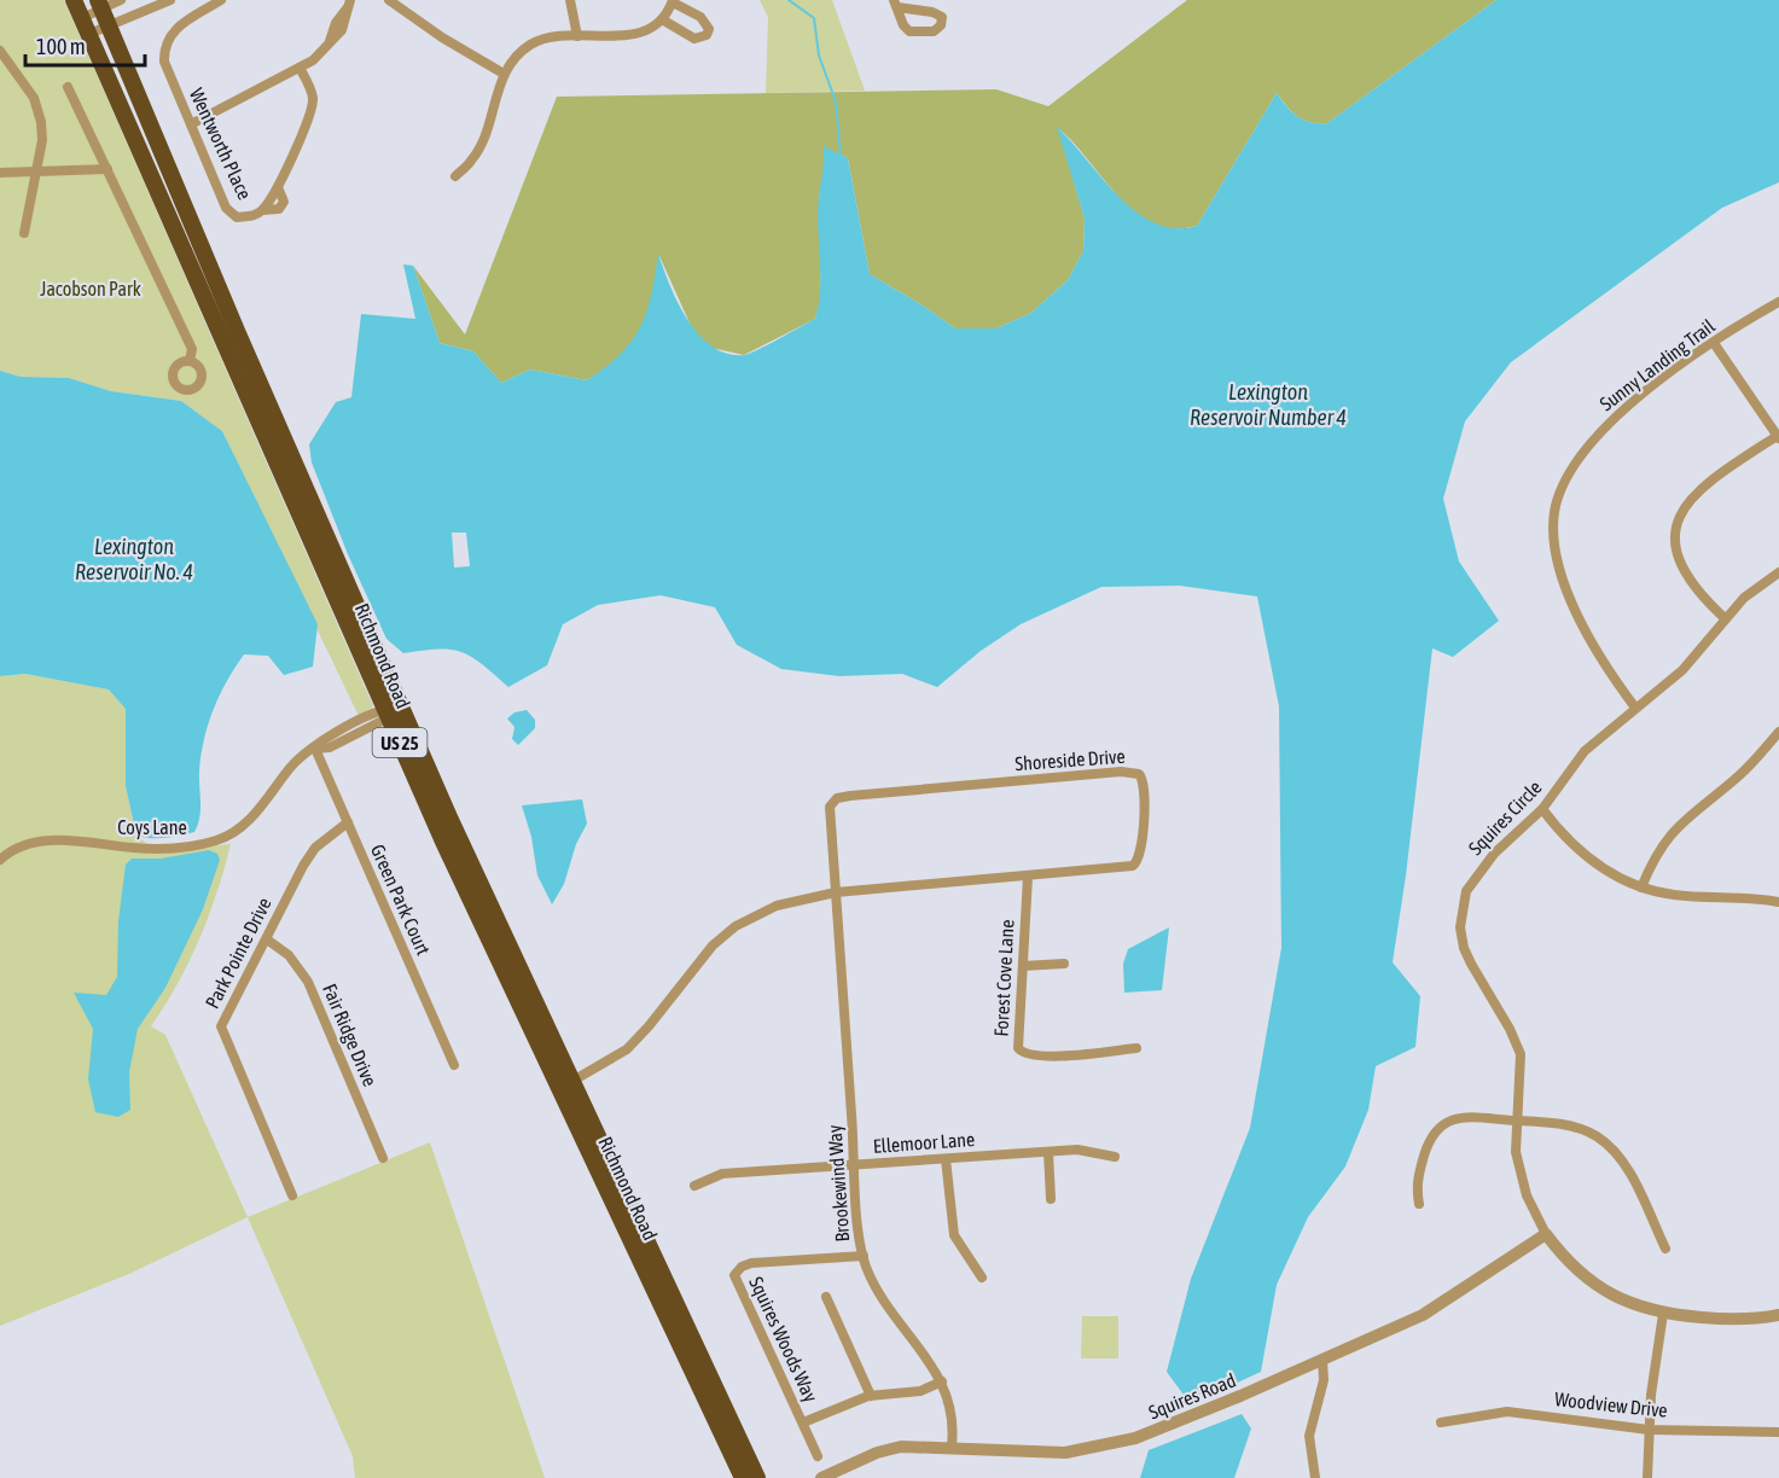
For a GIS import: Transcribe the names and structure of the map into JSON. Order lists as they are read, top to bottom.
{
  "streets": {
    "highway": ["Richmond Road", "US 25"],
    "street": [
      "Wentworth Place",
      "Sunny Landing Trail",
      "Shoreside Drive",
      "Squires Circle",
      "Coys Lane",
      "Green Park Court",
      "Park Pointe Drive",
      "Forest Cove Lane",
      "Fair Ridge Drive",
      "Ellemoor Lane",
      "Brookewind Way",
      "Squires Woods Way",
      "Squires Road",
      "Woodview Drive"
    ]
  },
  "crossings": [
    ["Sunny Landing Trail", "Squires Circle"],
    ["Richmond Road", "Shoreside Drive"],
    ["Richmond Road", "Coys Lane"],
    ["Shoreside Drive", "Forest Cove Lane"],
    ["Shoreside Drive", "Brookewind Way"],
    ["Coys Lane", "Green Park Court"],
    ["Green Park Court", "Park Pointe Drive"],
    ["Park Pointe Drive", "Fair Ridge Drive"],
    ["Ellemoor Lane", "Brookewind Way"],
    ["Brookewind Way", "Squires Woods Way"],
    ["Brookewind Way", "Squires Road"]
  ],
  "water": ["Lexington Reservoir Number 4", "Lexington Reservoir No. 4"],
  "parks": ["Jacobson Park"],
  "scale_bar": "100 m"
}
